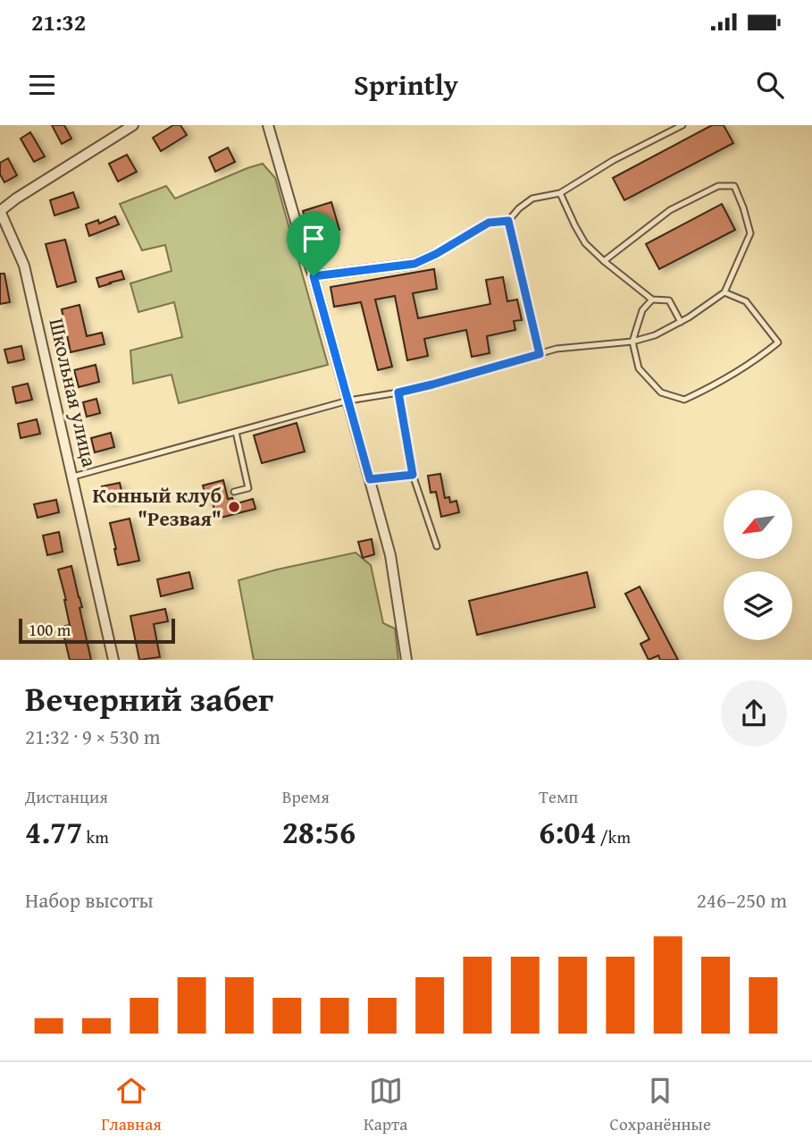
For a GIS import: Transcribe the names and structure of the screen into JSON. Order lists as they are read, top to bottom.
{
  "streets": {
    "street": ["Школьная улица"]
  },
  "places": ["Конный клуб \"Резвая\""],
  "scale_bar": "100 m",
  "north": "bottom left",
  "page": {
    "status": "21:32",
    "header": "Sprintly",
    "scale": "100 m",
    "heading": ["Вечерний забег", "21:32 · 9 × 530 m"],
    "stats": [
      ["Дистанция", "4.77 km"],
      ["Время", "28:56"],
      ["Темп", "6:04 /km"]
    ],
    "chart": ["Набор высоты", "246–250 m"],
    "tabs": ["Главная", "Карта", "Сохранённые"]
  }
}
